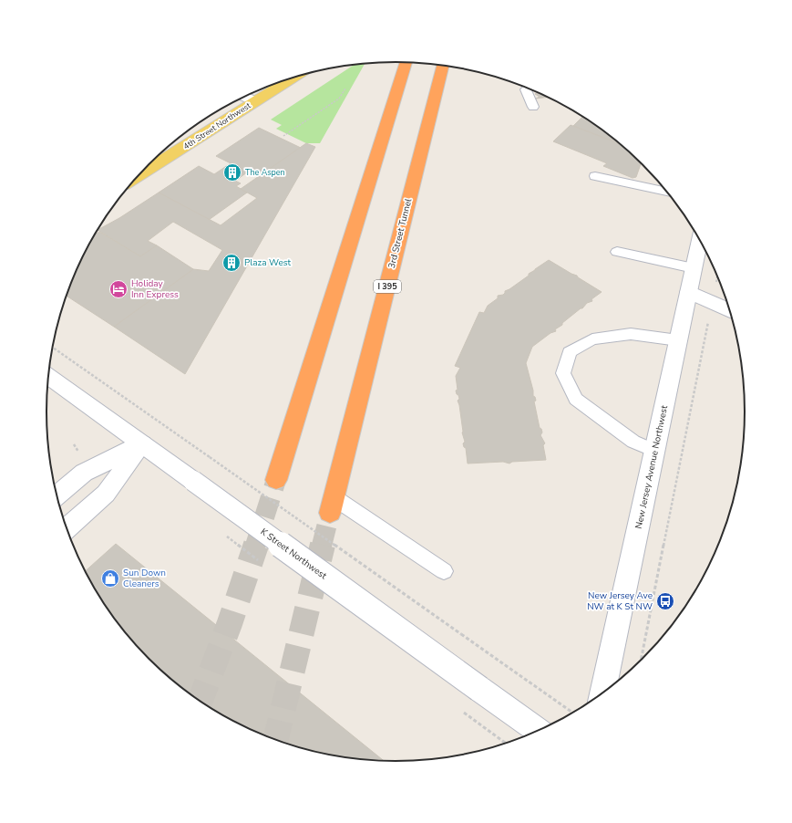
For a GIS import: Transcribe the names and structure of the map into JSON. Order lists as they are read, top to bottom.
{
  "streets": {
    "highway": ["3rd Street Tunnel", "I 395"],
    "main road": ["4th Street Northwest", "New Jersey Avenue Northwest", "K Street Northwest"]
  },
  "places": {
    "building": ["The Aspen", "Plaza West"],
    "hotel": ["Holiday Inn Express"],
    "shop": ["Sun Down Cleaners"],
    "bus stop": ["New Jersey Ave NW at K St NW"]
  }
}
